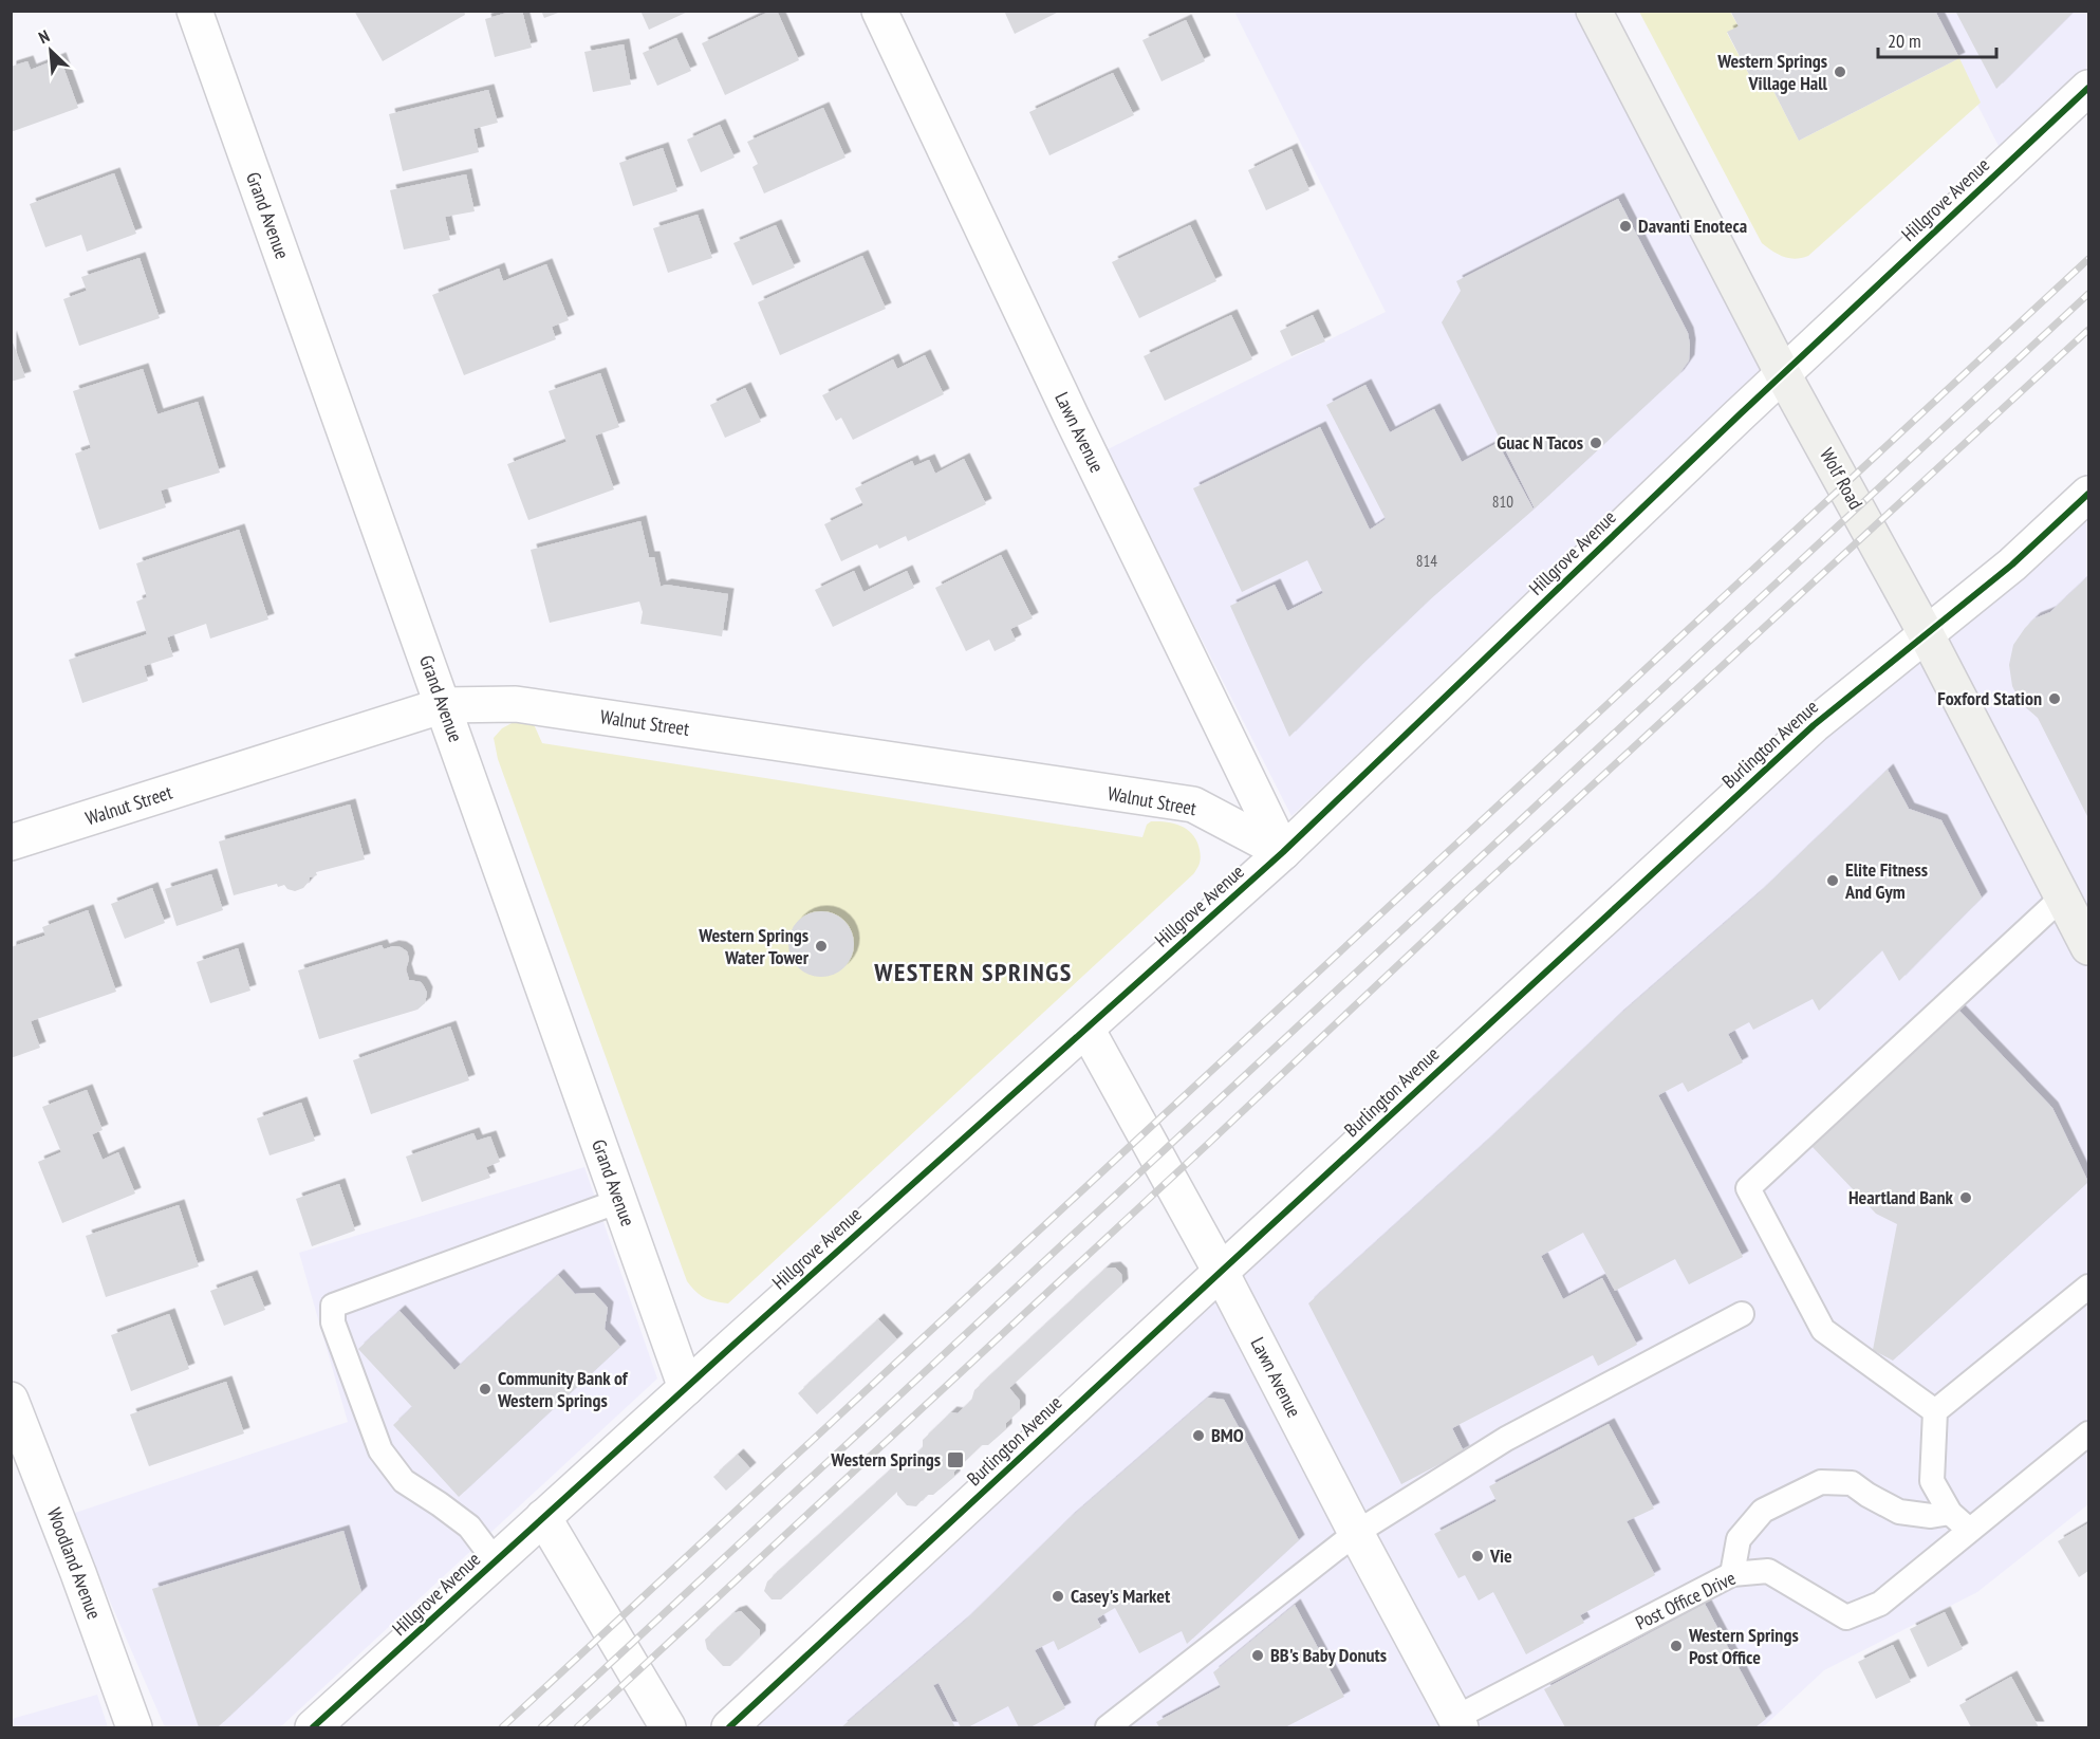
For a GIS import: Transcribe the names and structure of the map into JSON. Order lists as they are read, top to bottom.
{
  "streets": {
    "main road": ["Wolf Road"],
    "street": [
      "Hillgrove Avenue",
      "Grand Avenue",
      "Lawn Avenue",
      "Walnut Street",
      "Burlington Avenue",
      "Woodland Avenue"
    ],
    "lane": ["Post Office Drive"]
  },
  "crossings": [
    ["Hillgrove Avenue", "Grand Avenue"],
    ["Hillgrove Avenue", "Lawn Avenue"],
    ["Hillgrove Avenue", "Wolf Road"],
    ["Hillgrove Avenue", "Walnut Street"],
    ["Grand Avenue", "Walnut Street"],
    ["Lawn Avenue", "Walnut Street"],
    ["Lawn Avenue", "Burlington Avenue"],
    ["Lawn Avenue", "Post Office Drive"],
    ["Wolf Road", "Burlington Avenue"]
  ],
  "districts": ["WESTERN SPRINGS"],
  "places": {
    "other": [
      "Western Springs Village Hall",
      "Davanti Enoteca",
      "Guac N Tacos",
      "Foxford Station",
      "Elite Fitness And Gym",
      "Western Springs Water Tower",
      "Heartland Bank",
      "Community Bank of Western Springs",
      "BMO",
      "Vie",
      "Casey's Market",
      "Western Springs Post Office",
      "BB's Baby Donuts"
    ],
    "transit": ["Western Springs"]
  },
  "house_numbers": ["810", "814"],
  "scale_bar": "20 m",
  "north": "top left"
}
